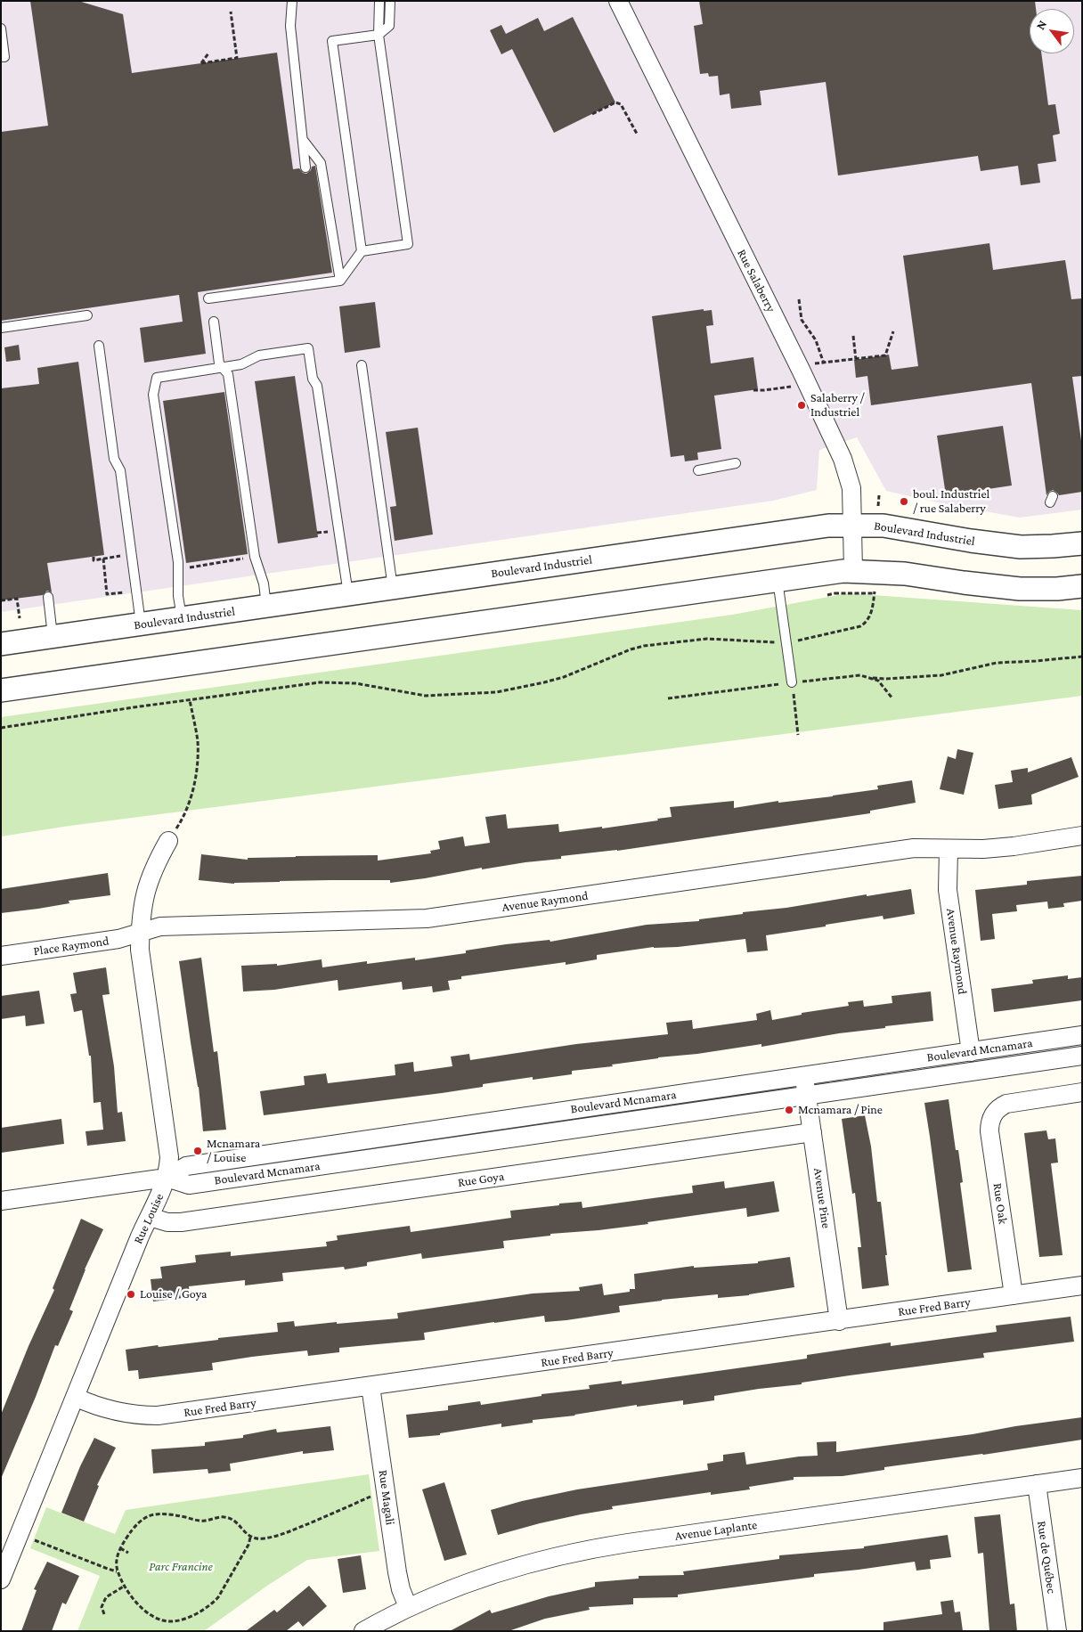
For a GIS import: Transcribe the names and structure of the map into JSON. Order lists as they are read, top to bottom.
{
  "streets": {
    "street": [
      "Rue Salaberry",
      "Boulevard Industriel",
      "Avenue Raymond",
      "Place Raymond",
      "Boulevard Mcnamara",
      "Rue Goya",
      "Avenue Pine",
      "Rue Oak",
      "Rue Louise",
      "Rue Fred Barry",
      "Rue Magali",
      "Avenue Laplante",
      "Rue de Québec"
    ]
  },
  "crossings": [
    ["Rue Salaberry", "Boulevard Industriel"],
    ["Avenue Raymond", "Place Raymond"],
    ["Avenue Raymond", "Boulevard Mcnamara"],
    ["Avenue Raymond", "Rue Louise"],
    ["Place Raymond", "Rue Louise"],
    ["Boulevard Mcnamara", "Avenue Pine"],
    ["Boulevard Mcnamara", "Rue Louise"],
    ["Rue Goya", "Avenue Pine"],
    ["Rue Goya", "Rue Louise"],
    ["Avenue Pine", "Rue Fred Barry"],
    ["Rue Oak", "Rue Fred Barry"],
    ["Rue Louise", "Rue Fred Barry"],
    ["Rue Fred Barry", "Rue Magali"],
    ["Rue Magali", "Avenue Laplante"],
    ["Avenue Laplante", "Rue de Québec"]
  ],
  "parks": ["Parc Francine"],
  "places": [
    "Salaberry / Industriel",
    "boul. Industriel / rue Salaberry",
    "Mcnamara / Pine",
    "Mcnamara / Louise",
    "Louise / Goya"
  ],
  "north": "top left"
}
